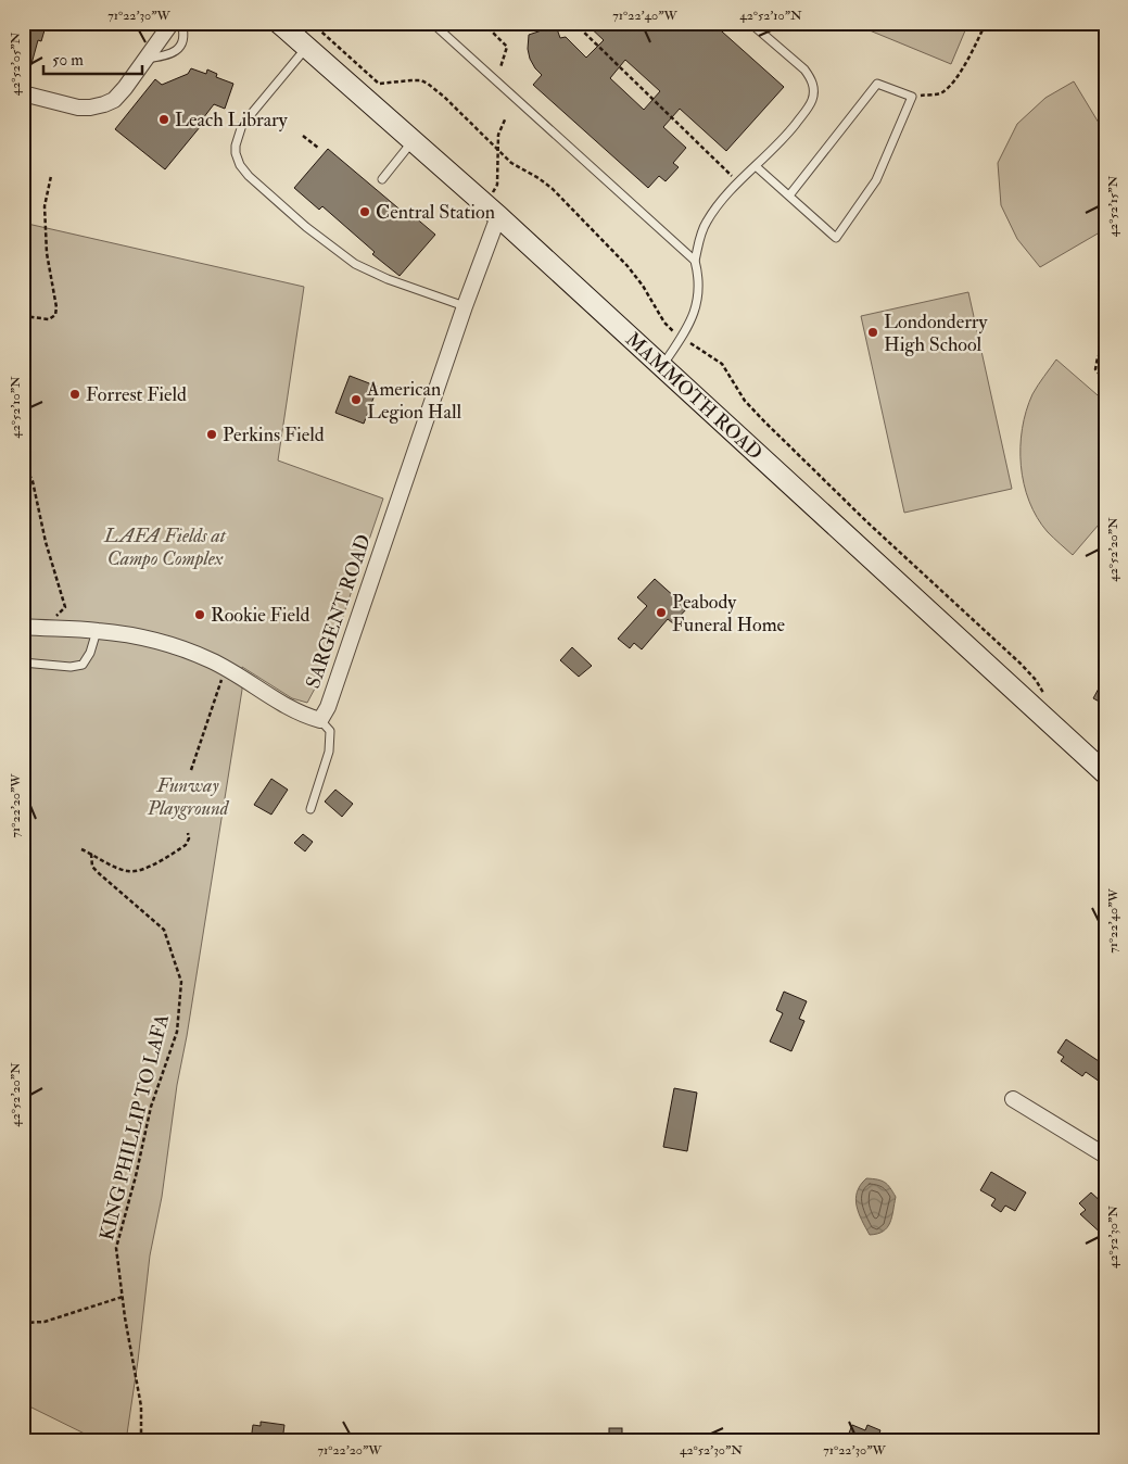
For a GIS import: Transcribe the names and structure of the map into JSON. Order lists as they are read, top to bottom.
{
  "streets": {
    "main road": ["MAMMOTH ROAD"],
    "street": ["SARGENT ROAD"],
    "path": ["KING PHILLIP TO LAFA"]
  },
  "crossings": [
    ["MAMMOTH ROAD", "SARGENT ROAD"]
  ],
  "parks": ["LAFA Fields at Campo Complex", "Funway Playground"],
  "places": [
    "Leach Library",
    "Central Station",
    "Londonderry High School",
    "Forrest Field",
    "American Legion Hall",
    "Perkins Field",
    "Peabody Funeral Home",
    "Rookie Field"
  ],
  "scale_bar": "50 m",
  "coordinates": [
    "71°22'30\"W",
    "71°22'40\"W",
    "42°52'10\"N",
    "42°52'05\"N",
    "42°52'15\"N",
    "42°52'20\"N",
    "71°22'20\"W",
    "42°52'30\"N"
  ]
}
